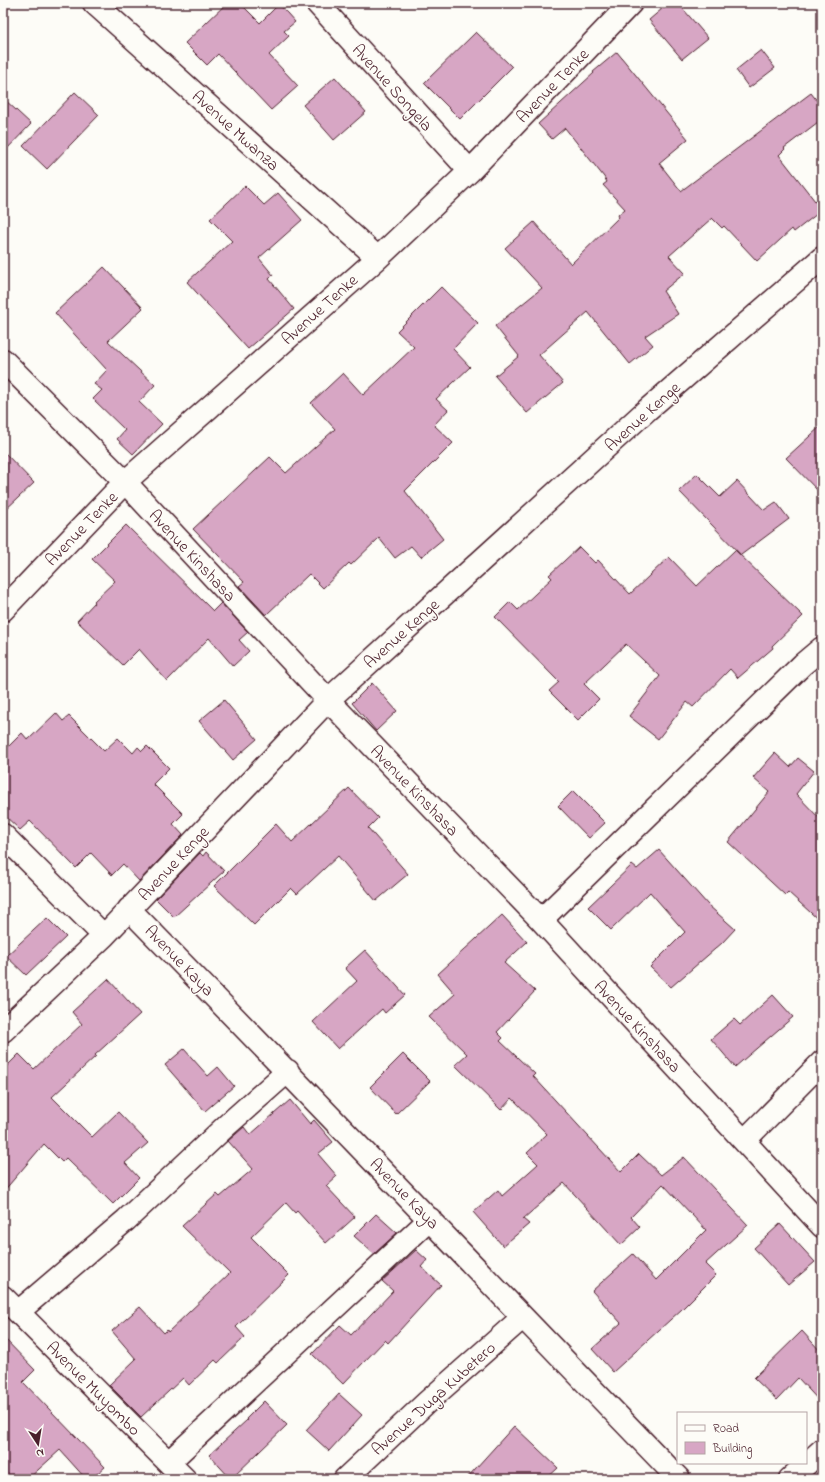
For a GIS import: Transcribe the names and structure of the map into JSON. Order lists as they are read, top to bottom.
{
  "streets": {
    "street": [
      "Avenue Tenke",
      "Avenue Songela",
      "Avenue Mwanza",
      "Avenue Kenge",
      "Avenue Kinshasa",
      "Avenue Kaya",
      "Avenue Muyombo",
      "Avenue Duga Kubetero"
    ]
  },
  "crossings": [
    ["Avenue Tenke", "Avenue Songela"],
    ["Avenue Tenke", "Avenue Mwanza"],
    ["Avenue Tenke", "Avenue Kinshasa"],
    ["Avenue Kenge", "Avenue Kinshasa"],
    ["Avenue Kenge", "Avenue Kaya"],
    ["Avenue Kaya", "Avenue Duga Kubetero"]
  ],
  "legend": ["Road", "Building"],
  "north": "bottom"
}
